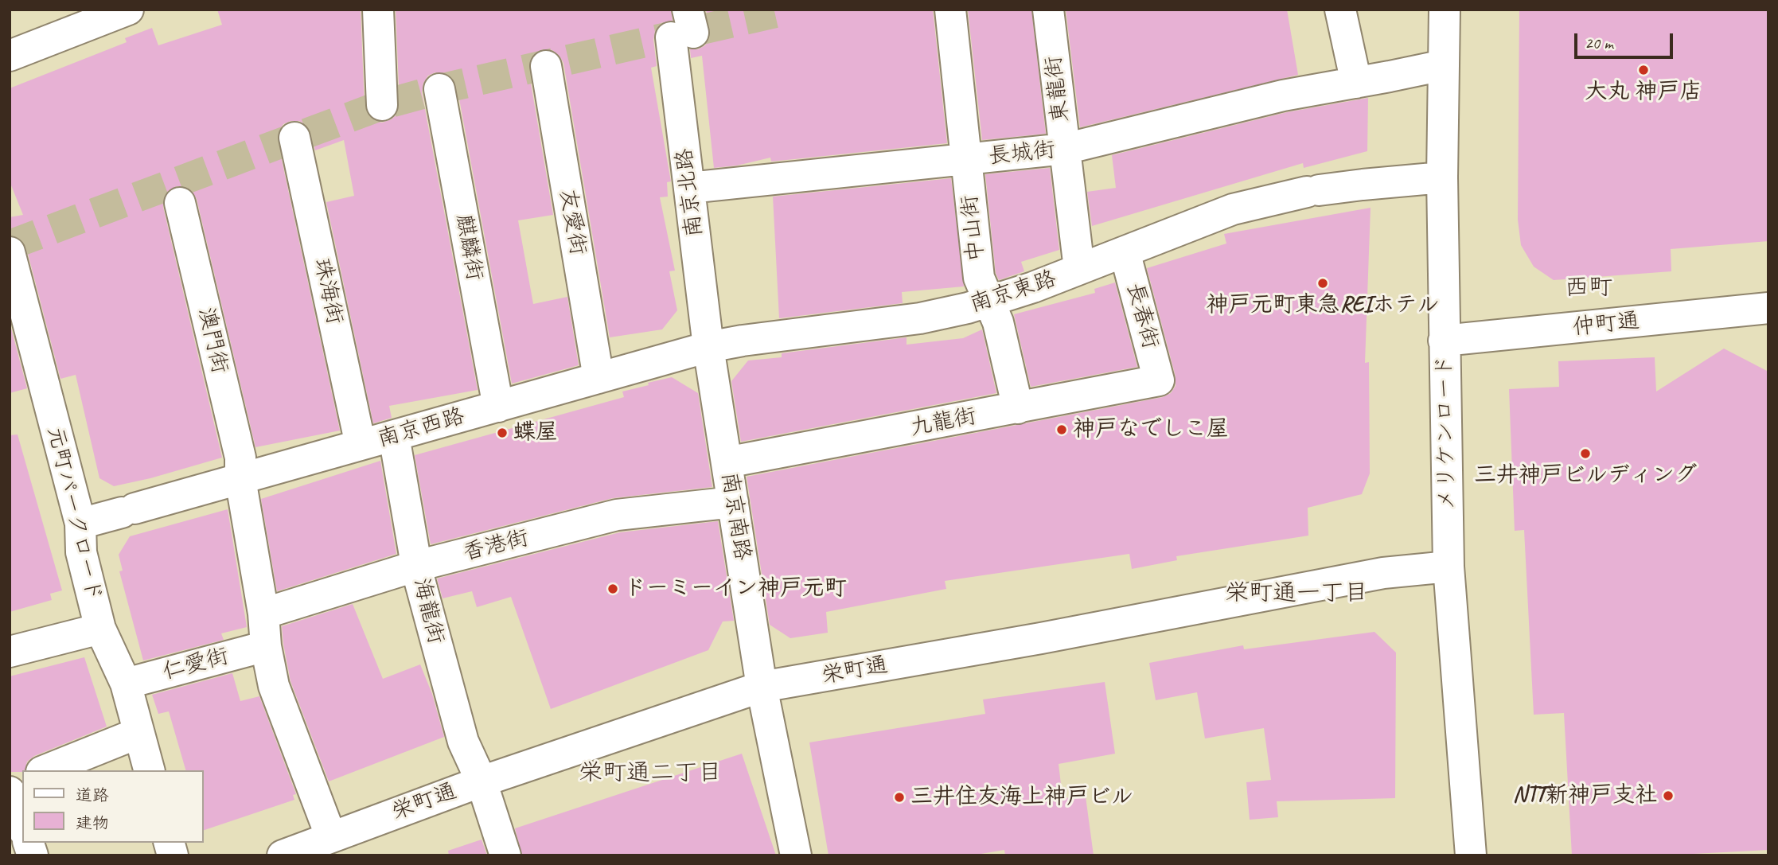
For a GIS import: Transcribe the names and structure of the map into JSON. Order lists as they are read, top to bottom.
{
  "streets": {
    "street": [
      "東龍街",
      "長城街",
      "南京北路",
      "友愛街",
      "中山街",
      "麒麟街",
      "珠海街",
      "南京東路",
      "長春街",
      "仲町通",
      "澳門街",
      "九龍街",
      "南京西路",
      "メリケンロード",
      "元町パークロード",
      "南京南路",
      "香港街",
      "海龍街",
      "仁愛街",
      "栄町通"
    ]
  },
  "crossings": [
    ["東龍街", "長城街"],
    ["東龍街", "南京東路"],
    ["長城街", "南京北路"],
    ["長城街", "中山街"],
    ["長城街", "メリケンロード"],
    ["南京北路", "南京東路"],
    ["南京北路", "南京西路"],
    ["南京北路", "南京南路"],
    ["友愛街", "南京西路"],
    ["中山街", "南京東路"],
    ["中山街", "九龍街"],
    ["麒麟街", "南京西路"],
    ["珠海街", "南京西路"],
    ["南京東路", "長春街"],
    ["南京東路", "南京西路"],
    ["南京東路", "メリケンロード"],
    ["南京東路", "南京南路"],
    ["長春街", "九龍街"],
    ["仲町通", "メリケンロード"],
    ["澳門街", "南京西路"],
    ["澳門街", "香港街"],
    ["澳門街", "仁愛街"],
    ["澳門街", "栄町通"],
    ["九龍街", "南京南路"],
    ["南京西路", "元町パークロード"],
    ["南京西路", "南京南路"],
    ["南京西路", "海龍街"],
    ["メリケンロード", "栄町通"],
    ["元町パークロード", "仁愛街"],
    ["南京南路", "香港街"],
    ["南京南路", "栄町通"],
    ["香港街", "海龍街"],
    ["海龍街", "栄町通"]
  ],
  "districts": ["西町", "栄町通一丁目", "栄町通二丁目"],
  "places": [
    "大丸 神戸店",
    "神戸元町東急REIホテル",
    "神戸なでしこ屋",
    "蝶屋",
    "三井神戸ビルディング",
    "ドーミーイン神戸元町",
    "NTT新神戸支社",
    "三井住友海上神戸ビル"
  ],
  "legend": ["道路", "建物"],
  "scale_bar": "20 m"
}
